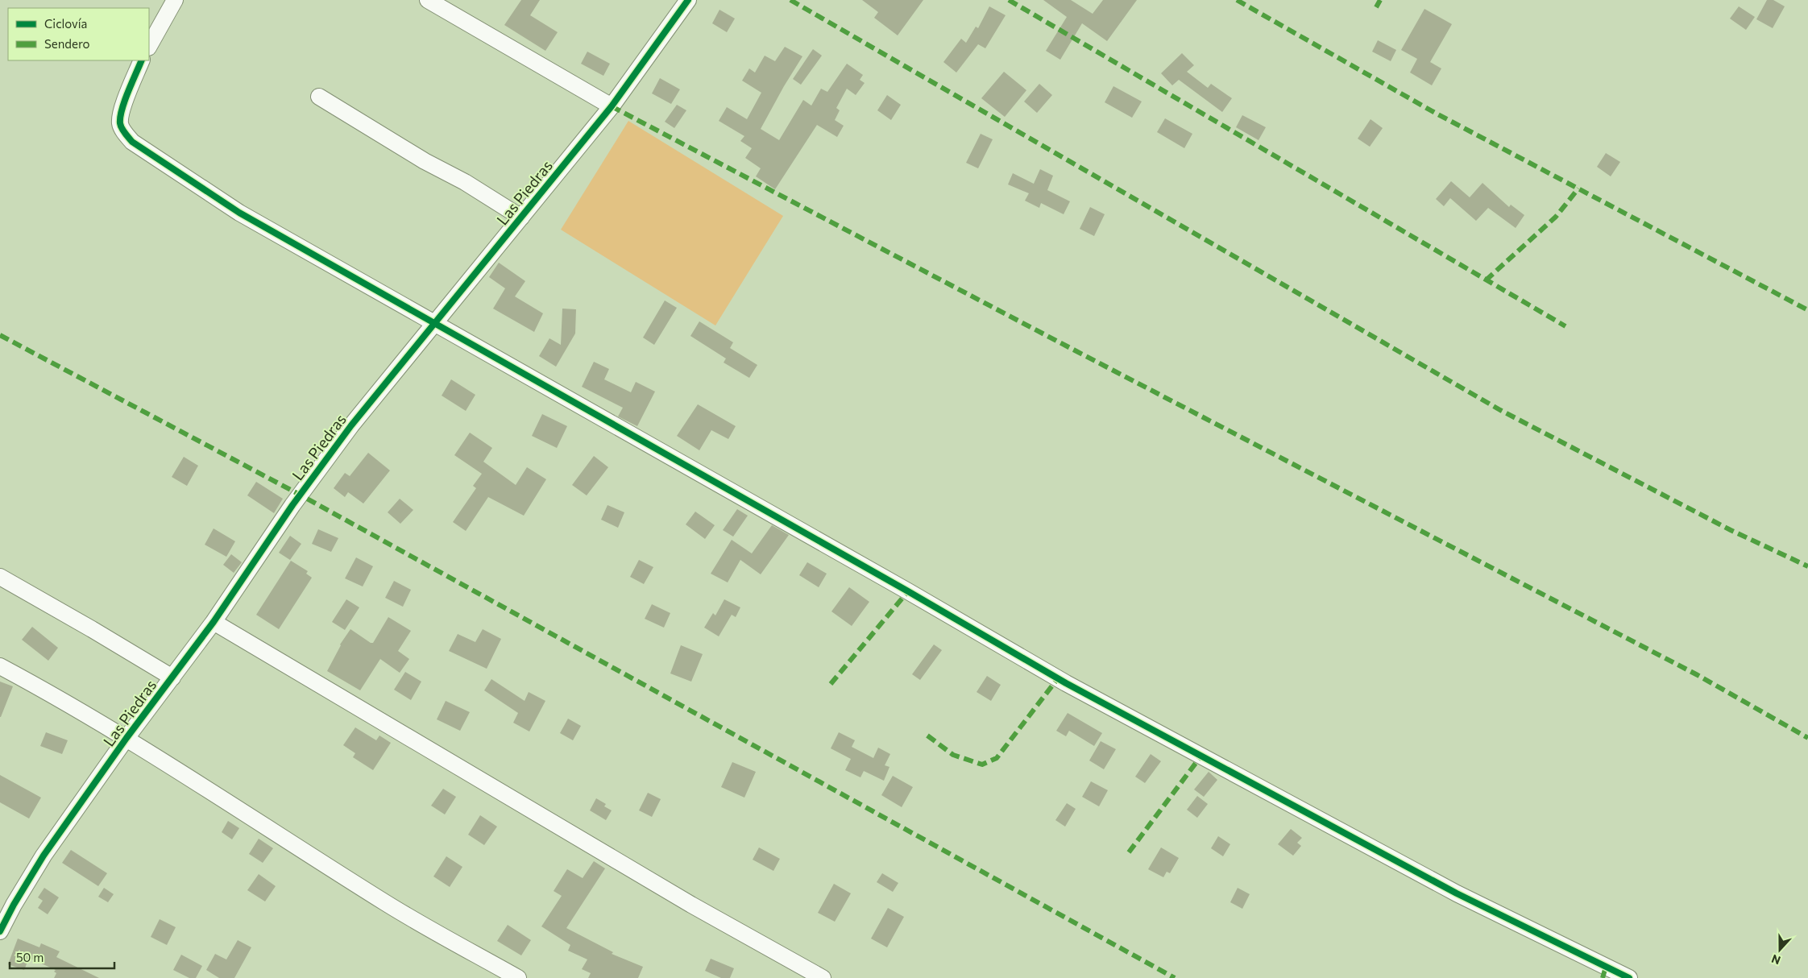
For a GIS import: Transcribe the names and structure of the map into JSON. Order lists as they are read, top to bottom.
{
  "streets": {
    "street": ["Las Piedras"]
  },
  "legend": ["Ciclovía", "Sendero"],
  "scale_bar": "50 m",
  "north": "bottom"
}
